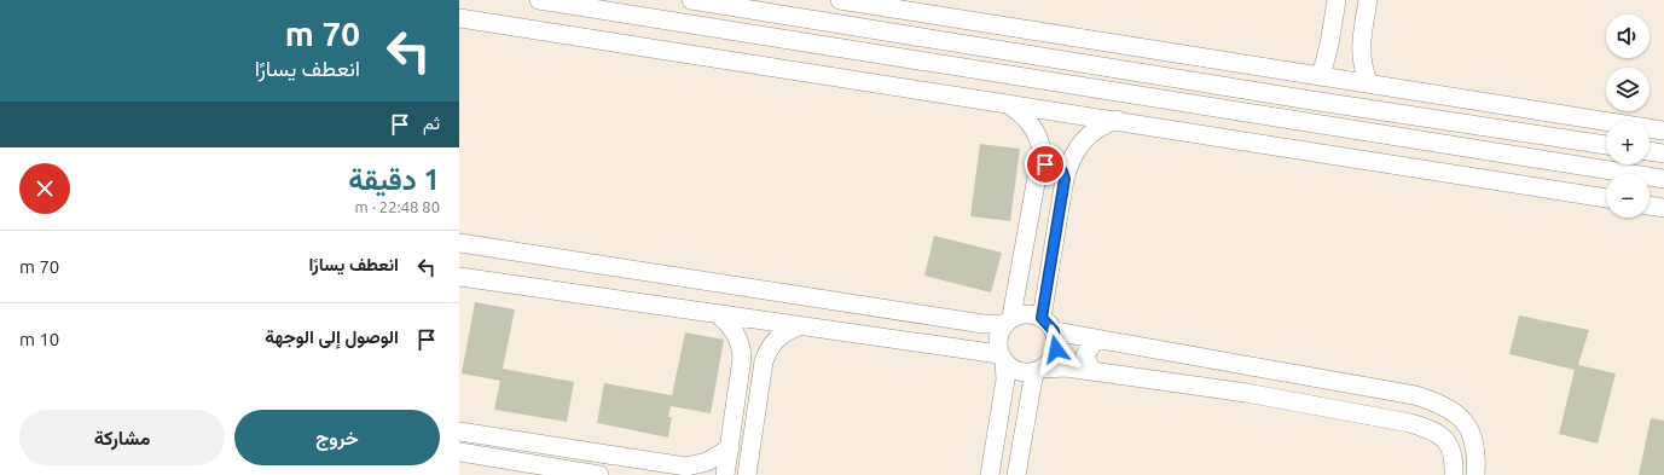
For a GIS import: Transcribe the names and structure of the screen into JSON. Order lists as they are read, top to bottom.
{
  "page": {
    "turn": ["70 m", "انعطف يسارًا"],
    "map_buttons": ["+", "−"],
    "then": "ثم",
    "heading": ["1 دقيقة", "80 m · 22:48"],
    "list": [
      {
        "name": "انعطف يسارًا",
        "value": "70 m"
      },
      {
        "name": "الوصول إلى الوجهة",
        "value": "10 m"
      }
    ],
    "buttons": ["خروج", "مشاركة"]
  }
}
